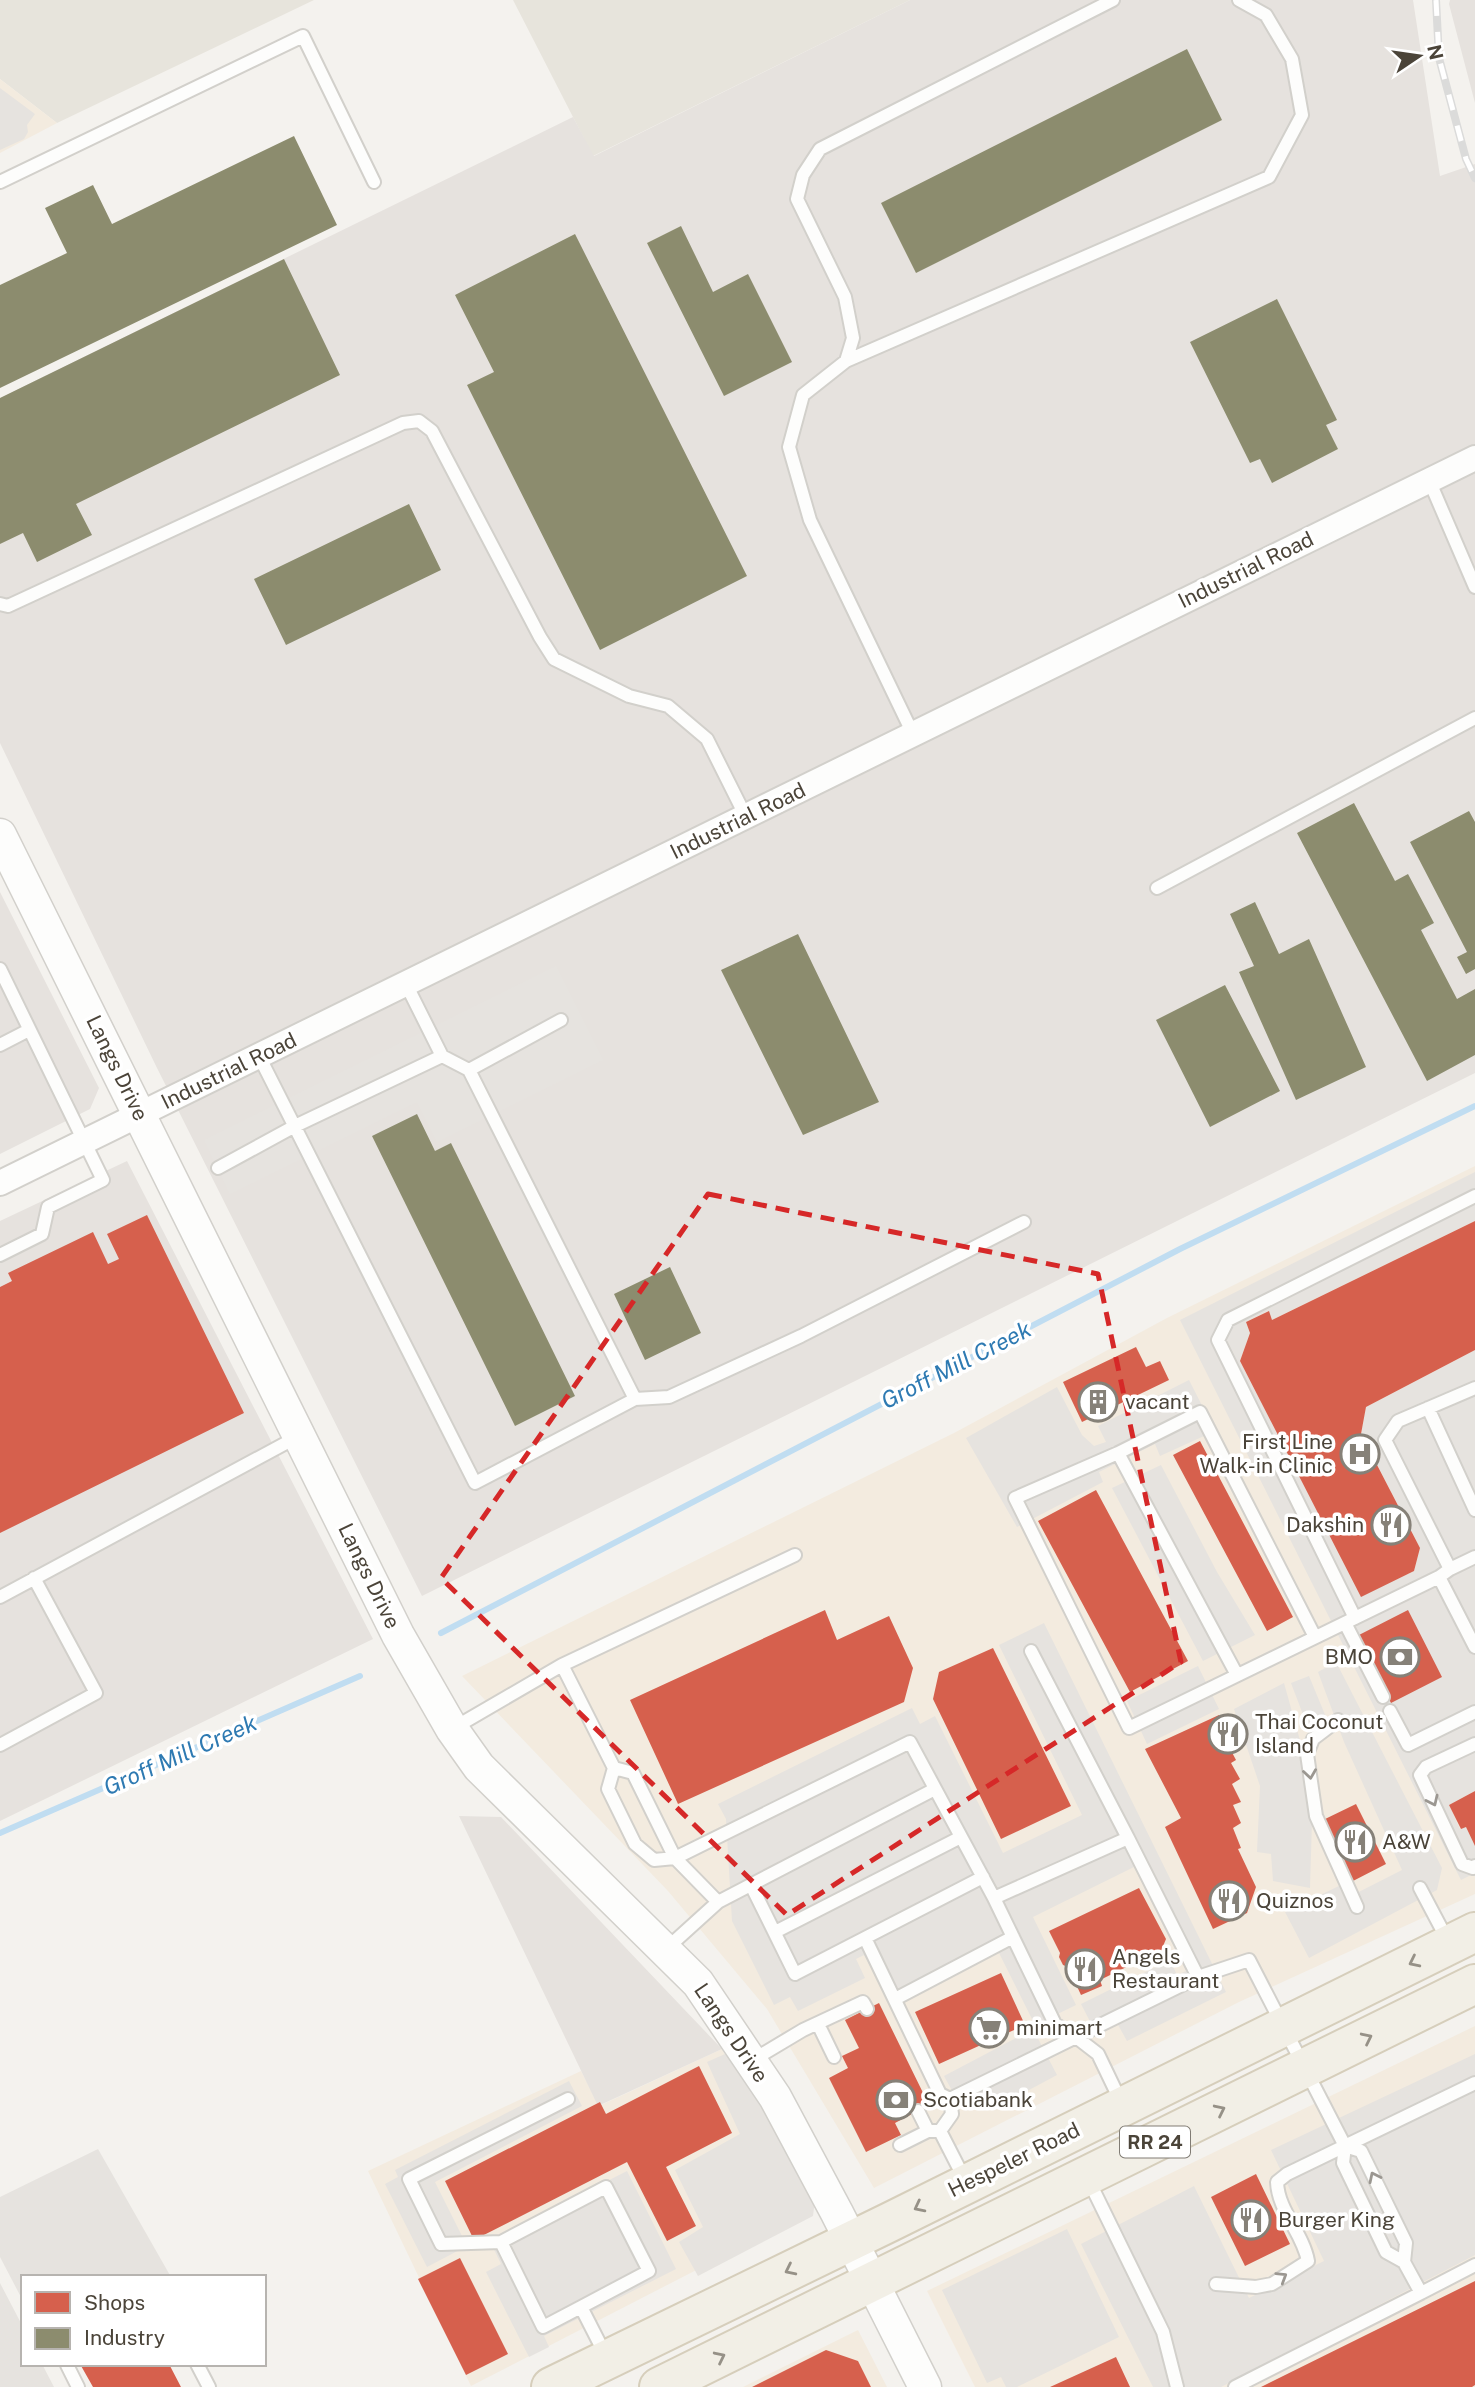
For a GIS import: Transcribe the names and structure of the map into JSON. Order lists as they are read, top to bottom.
{
  "streets": {
    "main road": ["RR 24", "Hespeler Road"],
    "street": ["Industrial Road", "Langs Drive"]
  },
  "crossings": [
    ["Industrial Road", "Langs Drive"],
    ["Langs Drive", "RR 24"],
    ["Langs Drive", "Hespeler Road"]
  ],
  "water": ["Groff Mill Creek"],
  "places": {
    "building": ["vacant"],
    "hospital": ["First Line Walk-in Clinic"],
    "restaurant": [
      "Dakshin",
      "Thai Coconut Island",
      "A&W",
      "Quiznos",
      "Angels Restaurant",
      "Burger King"
    ],
    "bank": ["BMO", "Scotiabank"],
    "supermarket": ["minimart"]
  },
  "legend": ["Shops", "Industry"],
  "north": "right"
}
